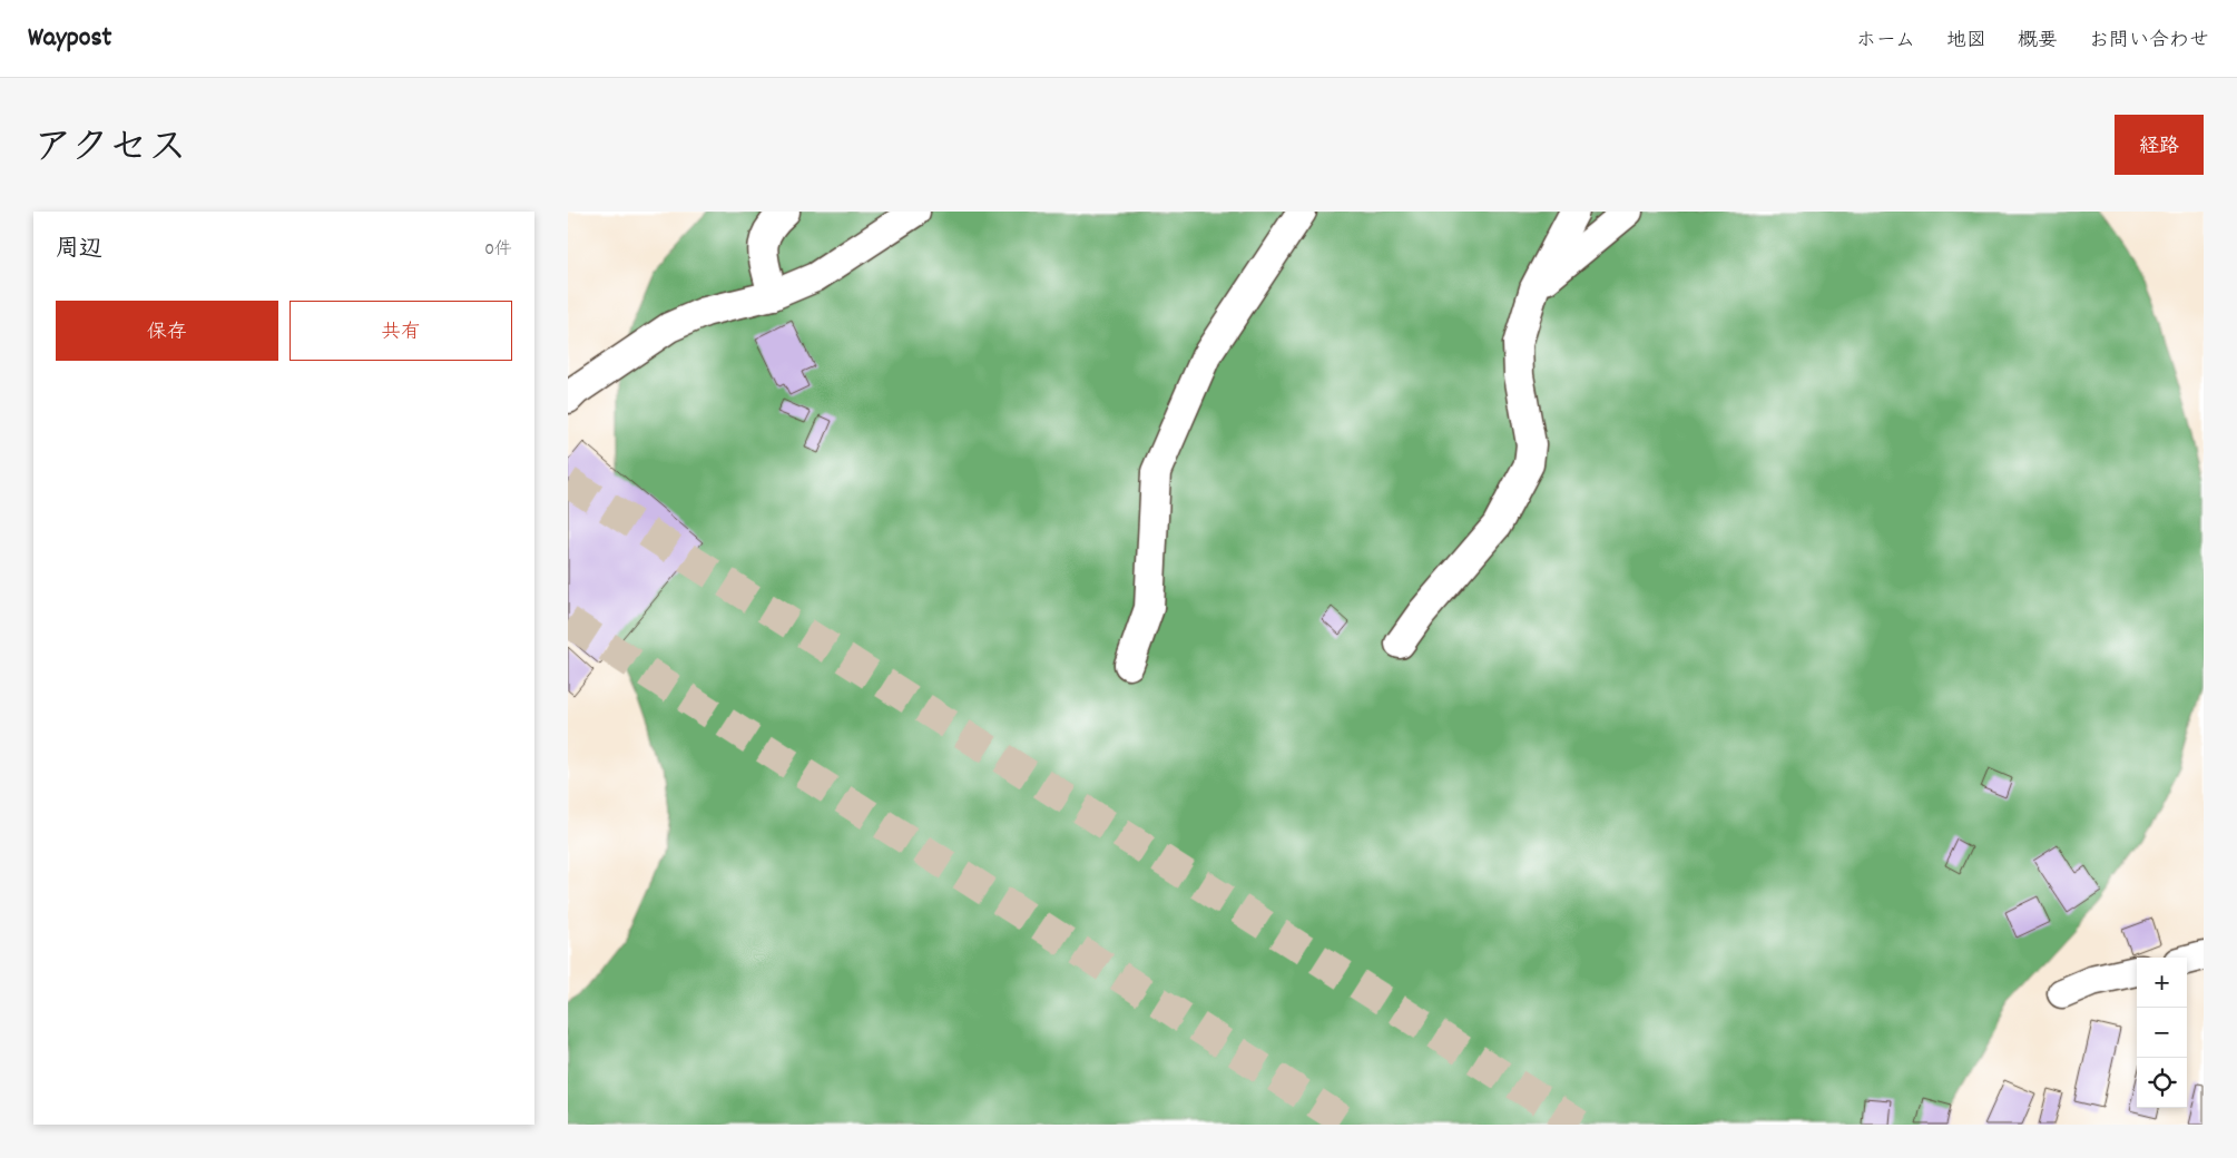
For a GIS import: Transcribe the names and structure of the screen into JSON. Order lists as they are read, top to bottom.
{
  "page": {
    "header": "Waypost",
    "nav": [
      "ホーム",
      "地図",
      "概要",
      "お問い合わせ"
    ],
    "title": "アクセス",
    "buttons": [
      "経路",
      ["保存", "共有"]
    ],
    "heading": ["周辺", "0件"],
    "map_buttons": ["+", "−"]
  }
}
